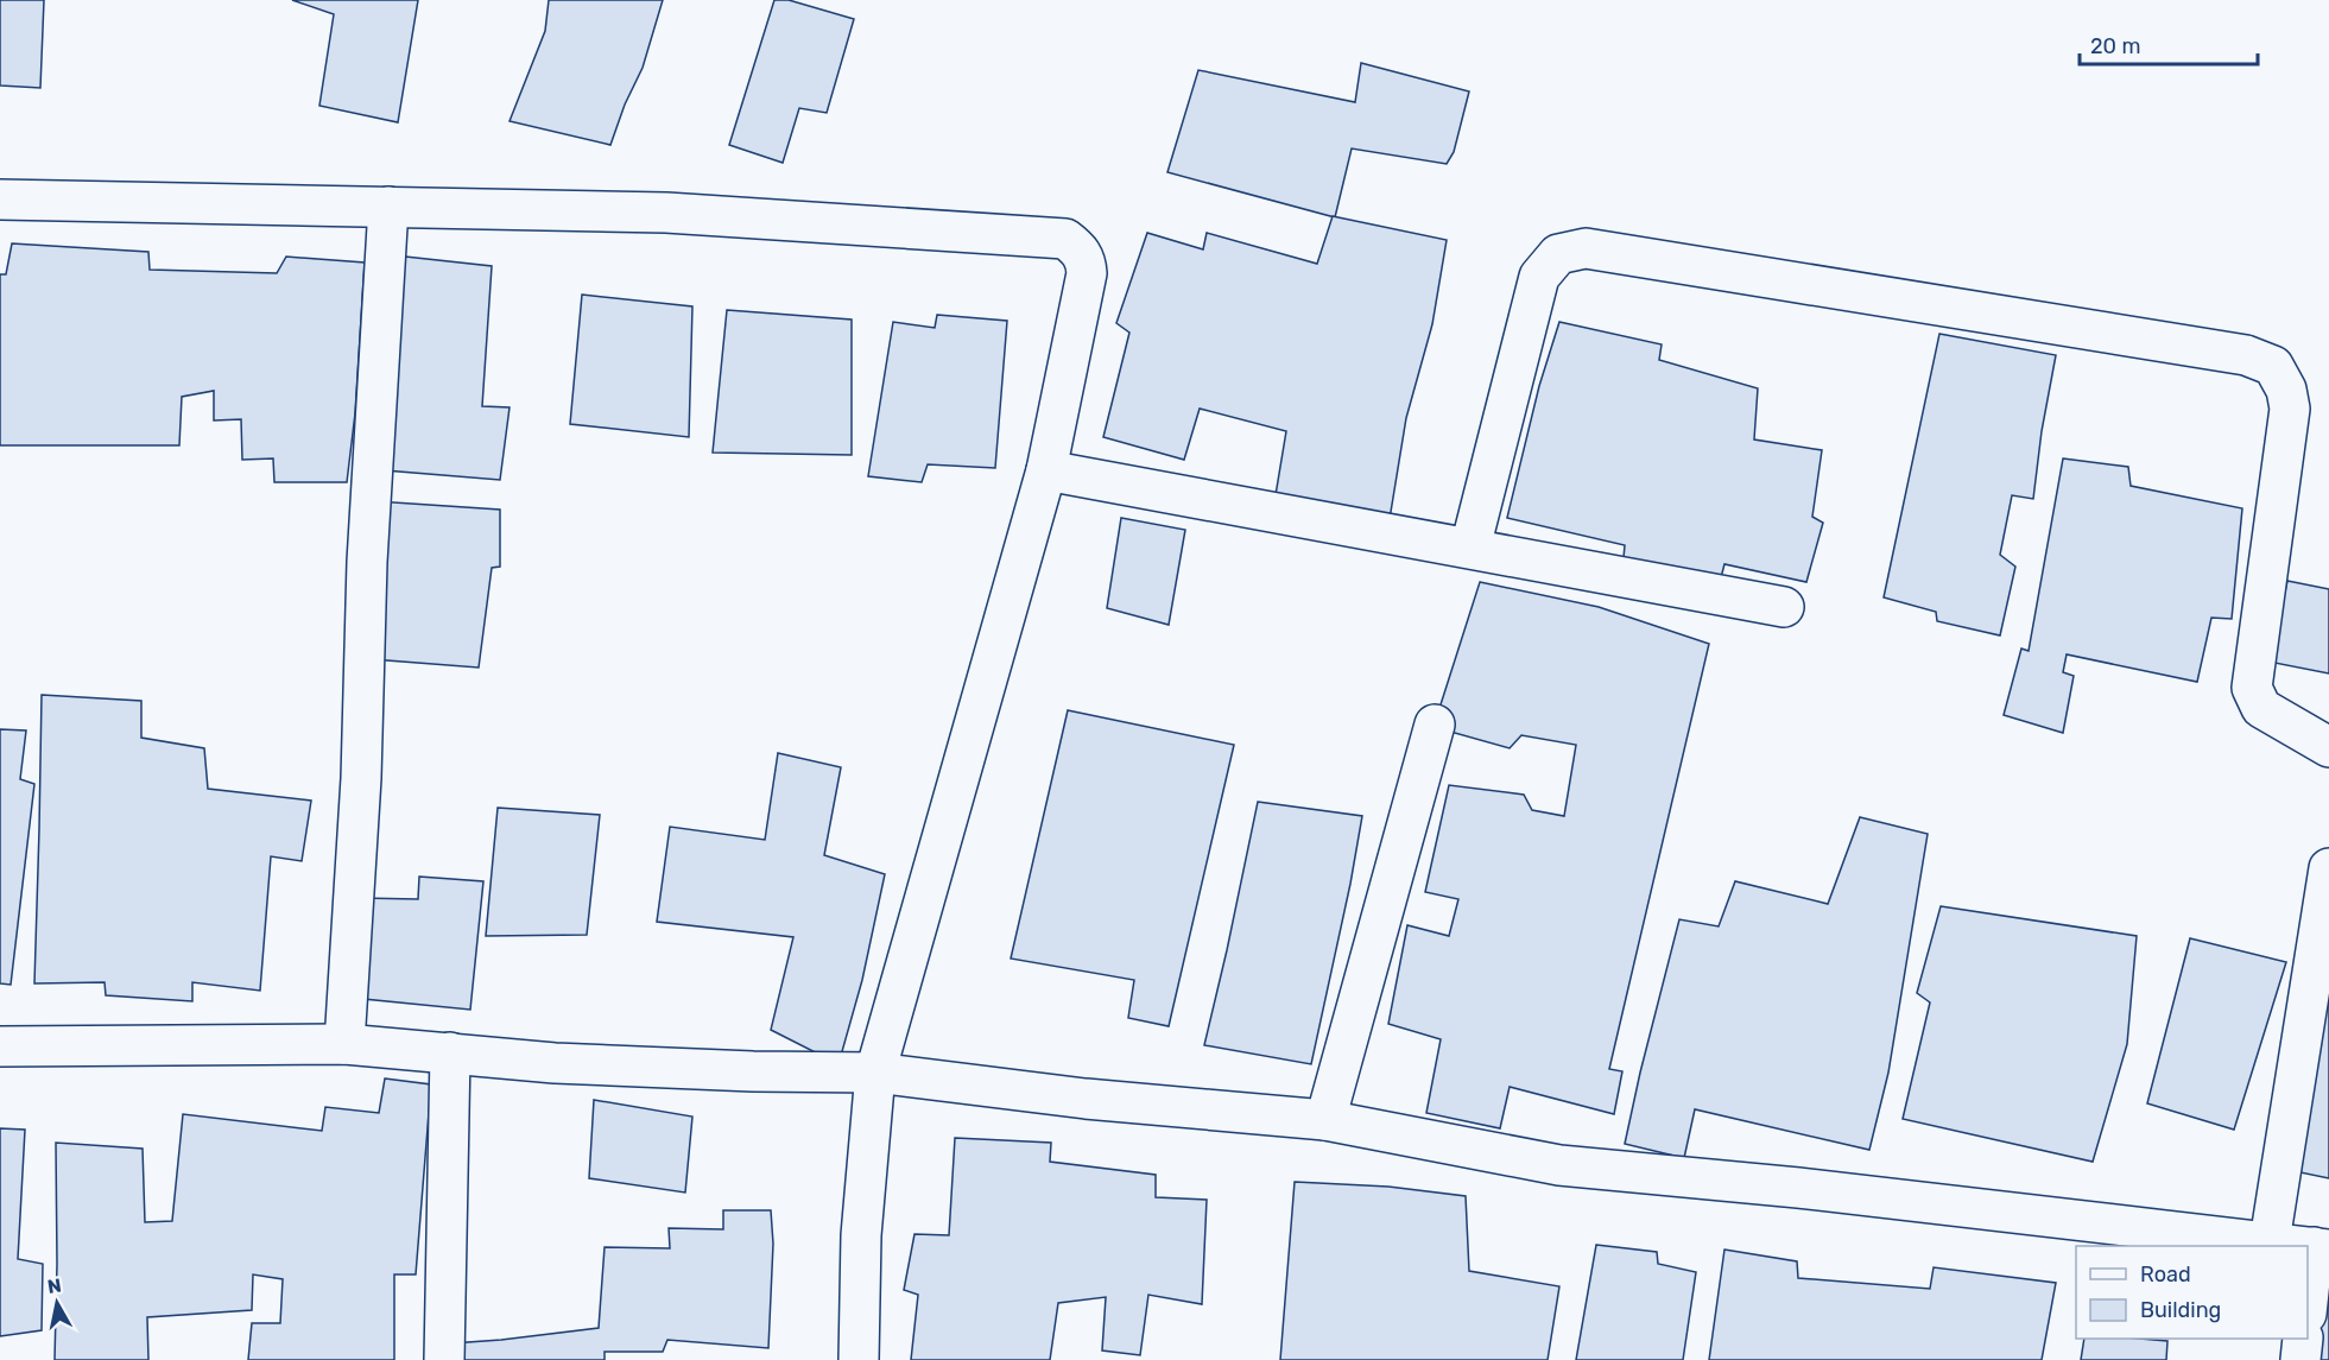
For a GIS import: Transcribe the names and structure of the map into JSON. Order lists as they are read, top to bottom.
{
  "legend": ["Road", "Building"],
  "scale_bar": "20 m",
  "north": "top"
}
